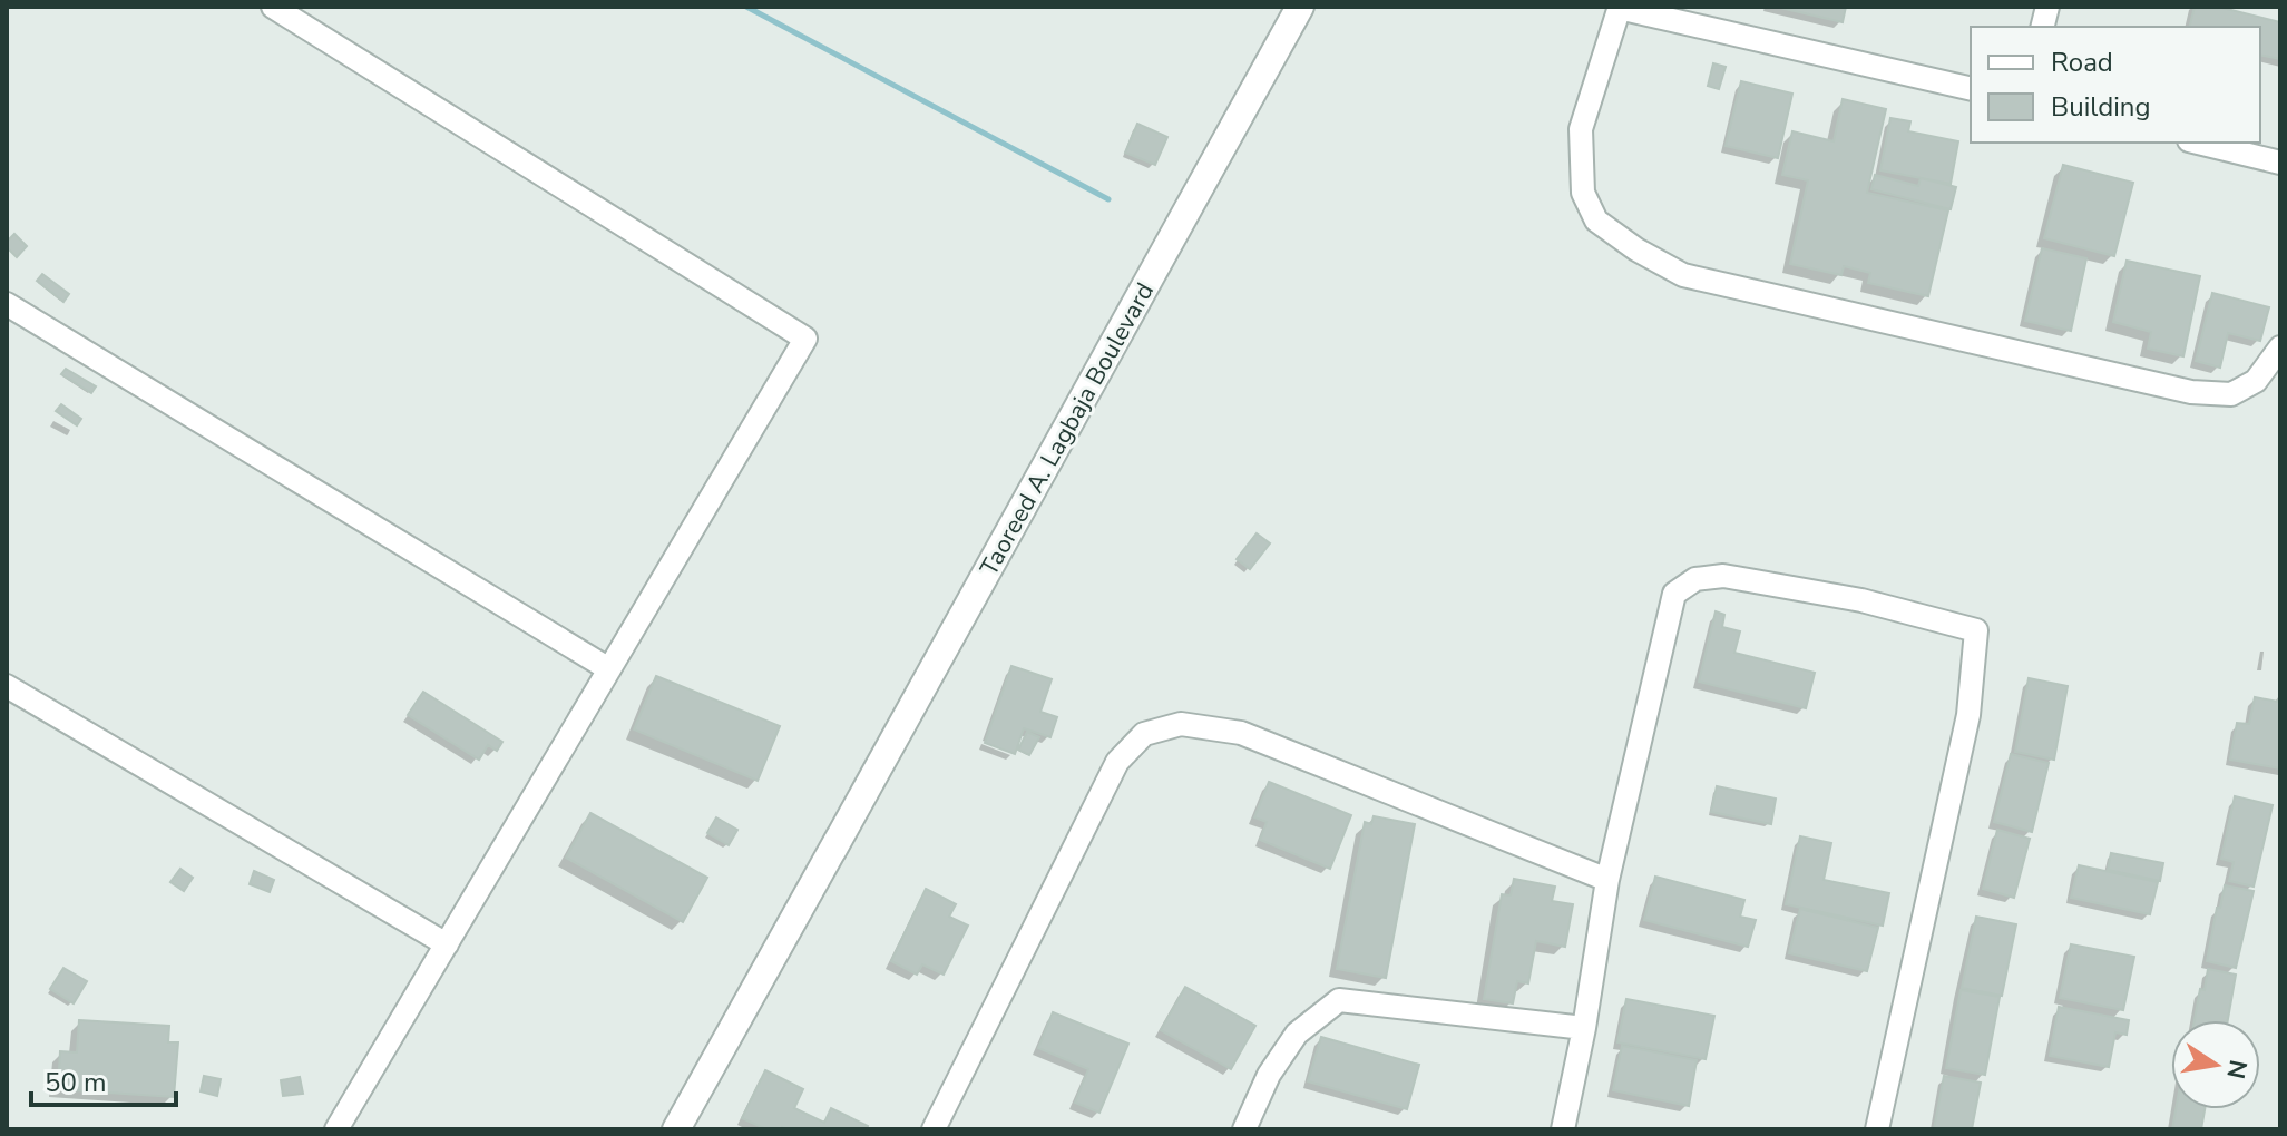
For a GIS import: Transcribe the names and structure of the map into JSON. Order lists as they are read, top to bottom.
{
  "streets": {
    "street": ["Taoreed A. Lagbaja Boulevard"]
  },
  "legend": ["Road", "Building"],
  "scale_bar": "50 m",
  "north": "right"
}
